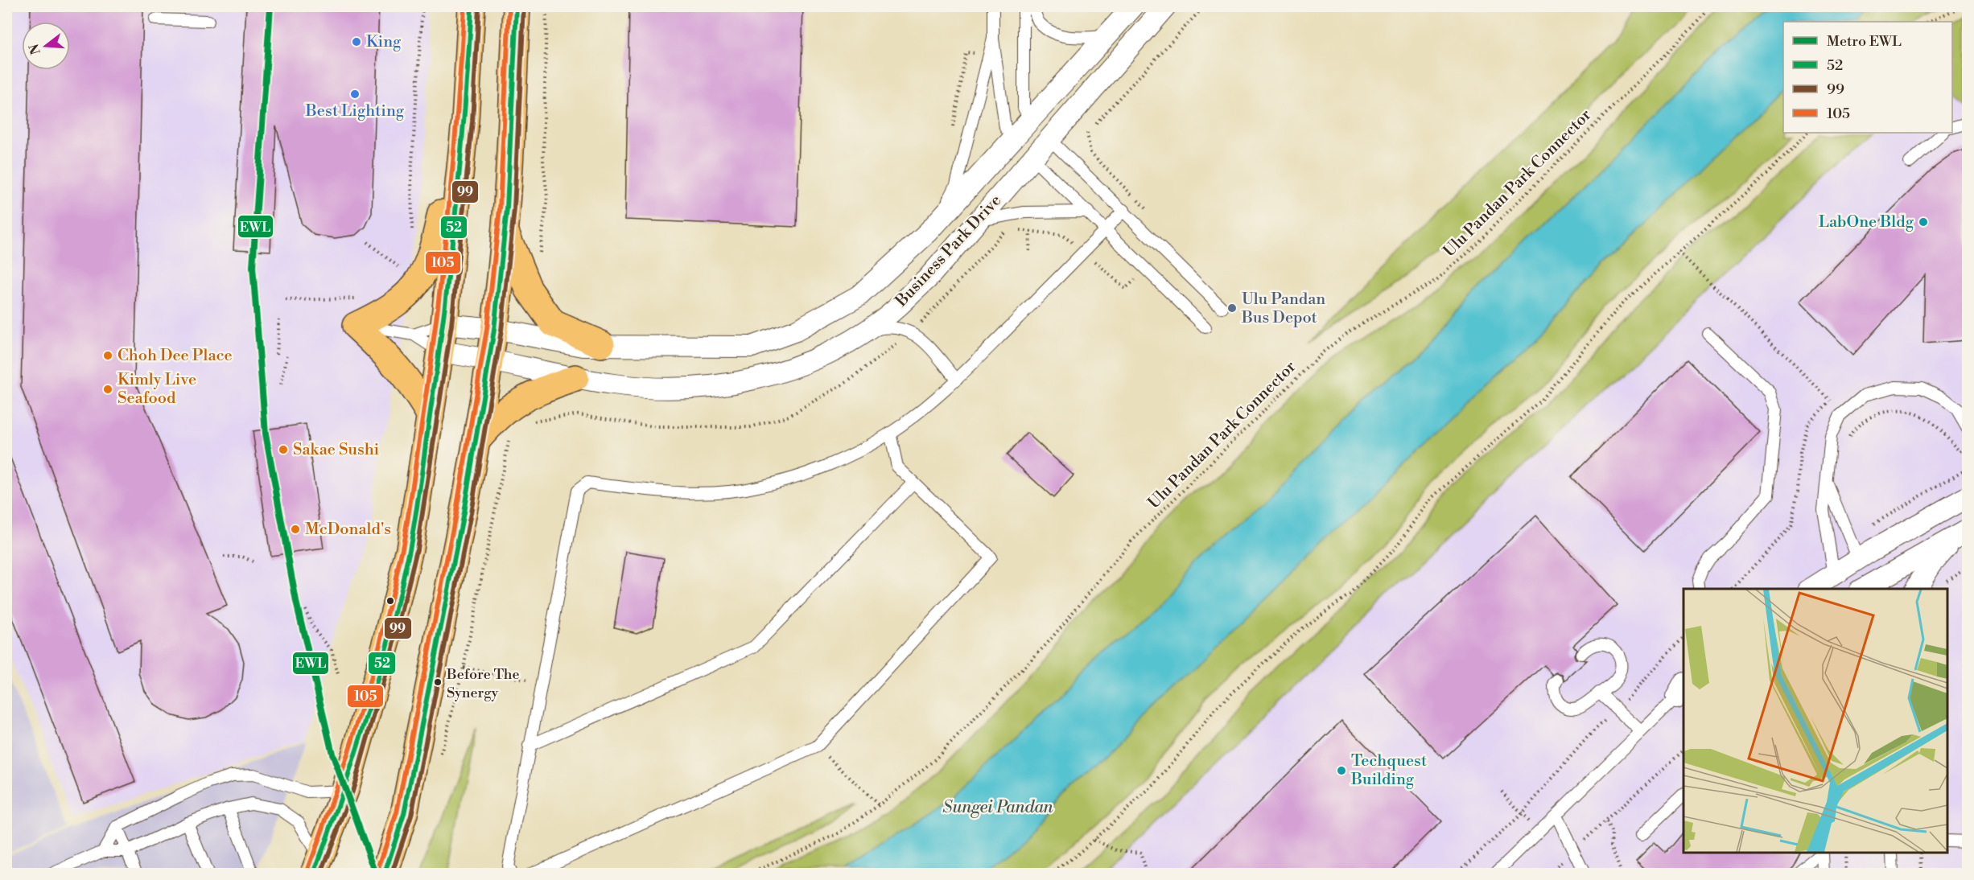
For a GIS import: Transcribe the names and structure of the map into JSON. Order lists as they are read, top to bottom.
{
  "streets": {
    "street": ["Business Park Drive"],
    "path": ["Ulu Pandan Park Connector"]
  },
  "water": ["Sungei Pandan"],
  "places": [
    "King",
    "Best Lighting",
    "LabOne Bldg",
    "Ulu Pandan Bus Depot",
    "Choh Dee Place",
    "Kimly Live Seafood",
    "Sakae Sushi",
    "McDonald's",
    "Before The Synergy",
    "Techquest Building"
  ],
  "lines": [
    "metro line EWL",
    "transit line 52",
    "transit line 99",
    "transit line 105"
  ],
  "legend": [
    "Metro EWL",
    "52",
    "99",
    "105"
  ],
  "north": "left"
}
